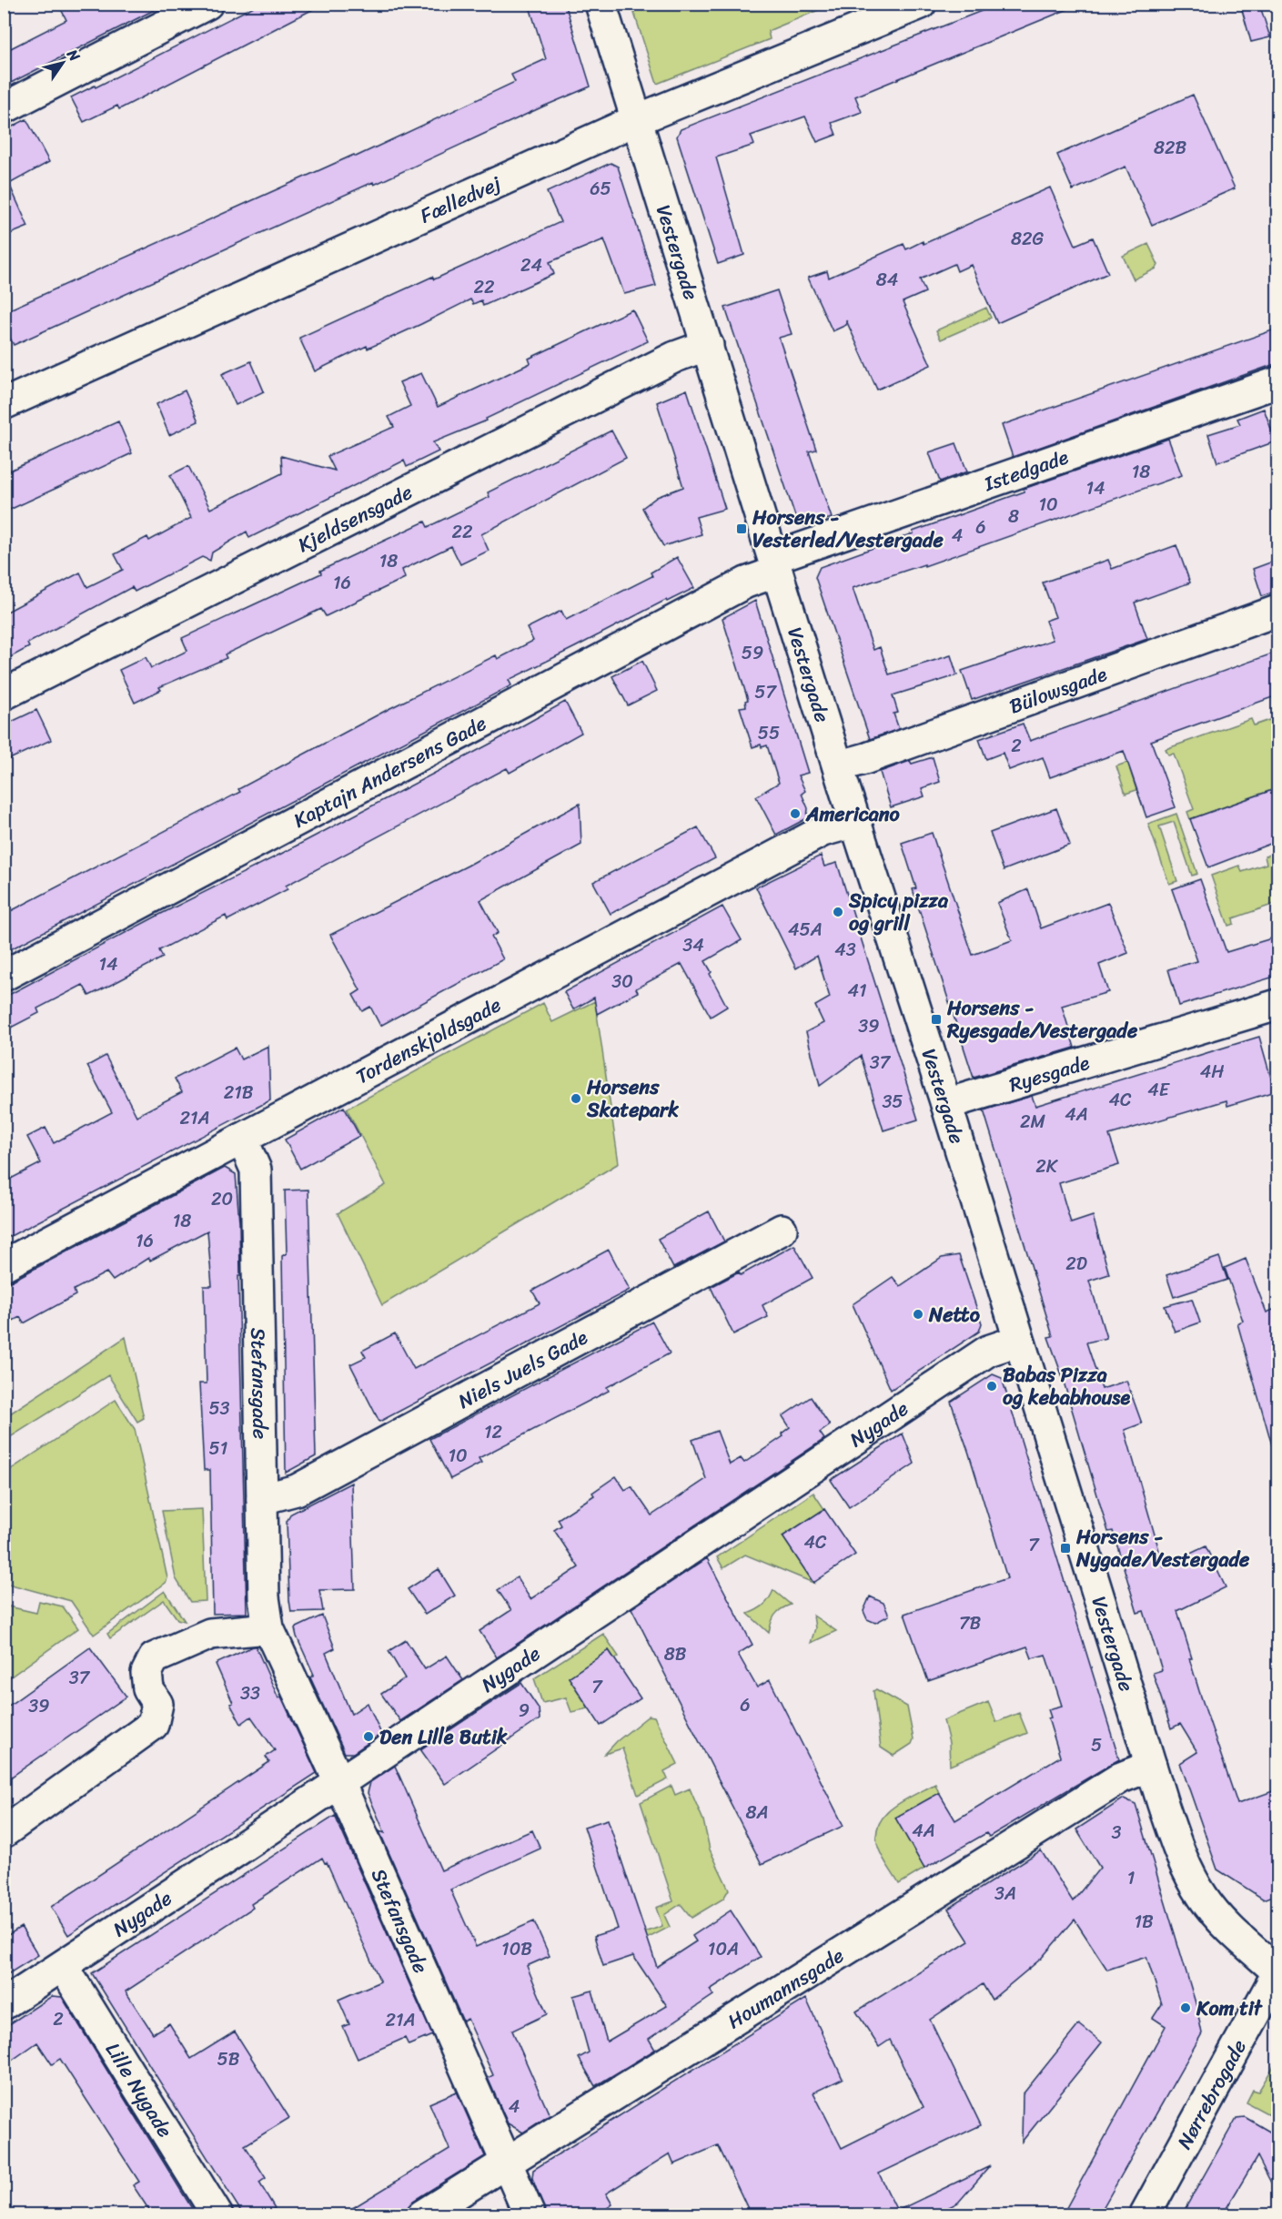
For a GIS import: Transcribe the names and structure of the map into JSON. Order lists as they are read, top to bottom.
{
  "streets": {
    "street": [
      "Fælledvej",
      "Vestergade",
      "Istedgade",
      "Kjeldsensgade",
      "Bülowsgade",
      "Kaptajn Andersens Gade",
      "Tordenskjoldsgade",
      "Ryesgade",
      "Niels Juels Gade",
      "Stefansgade",
      "Nygade",
      "Houmannsgade",
      "Lille Nygade",
      "Nørrebrogade"
    ]
  },
  "crossings": [
    ["Fælledvej", "Vestergade"],
    ["Vestergade", "Istedgade"],
    ["Vestergade", "Kjeldsensgade"],
    ["Vestergade", "Bülowsgade"],
    ["Vestergade", "Kaptajn Andersens Gade"],
    ["Vestergade", "Tordenskjoldsgade"],
    ["Vestergade", "Ryesgade"],
    ["Vestergade", "Nygade"],
    ["Vestergade", "Houmannsgade"],
    ["Vestergade", "Nørrebrogade"],
    ["Istedgade", "Kaptajn Andersens Gade"],
    ["Tordenskjoldsgade", "Stefansgade"],
    ["Niels Juels Gade", "Stefansgade"],
    ["Stefansgade", "Nygade"],
    ["Stefansgade", "Houmannsgade"],
    ["Nygade", "Lille Nygade"]
  ],
  "places": {
    "transit": ["Horsens - Vesterled/Vestergade", "Horsens - Ryesgade/Vestergade", "Horsens - Nygade/Vestergade"],
    "other": [
      "Americano",
      "Spicy pizza og grill",
      "Horsens Skatepark",
      "Netto",
      "Babas Pizza og kebabhouse",
      "Den Lille Butik",
      "Kom tit"
    ]
  },
  "house_numbers": [
    "82B",
    "65",
    "82G",
    "24",
    "84",
    "22",
    "18",
    "14",
    "10",
    "8",
    "6",
    "22",
    "4",
    "18",
    "16",
    "59",
    "57",
    "55",
    "2",
    "45A",
    "34",
    "43",
    "14",
    "30",
    "41",
    "39",
    "37",
    "4H",
    "4E",
    "21B",
    "4C",
    "35",
    "4A",
    "21A",
    "2M",
    "2K",
    "20",
    "18",
    "16",
    "2D",
    "53",
    "12",
    "51",
    "10",
    "4C",
    "7",
    "7B",
    "8B",
    "37",
    "7",
    "33",
    "6",
    "39",
    "9",
    "5",
    "8A",
    "4A",
    "3",
    "1",
    "3A",
    "1B",
    "10B",
    "10A",
    "2",
    "21A",
    "5B",
    "4"
  ],
  "north": "top right"
}
